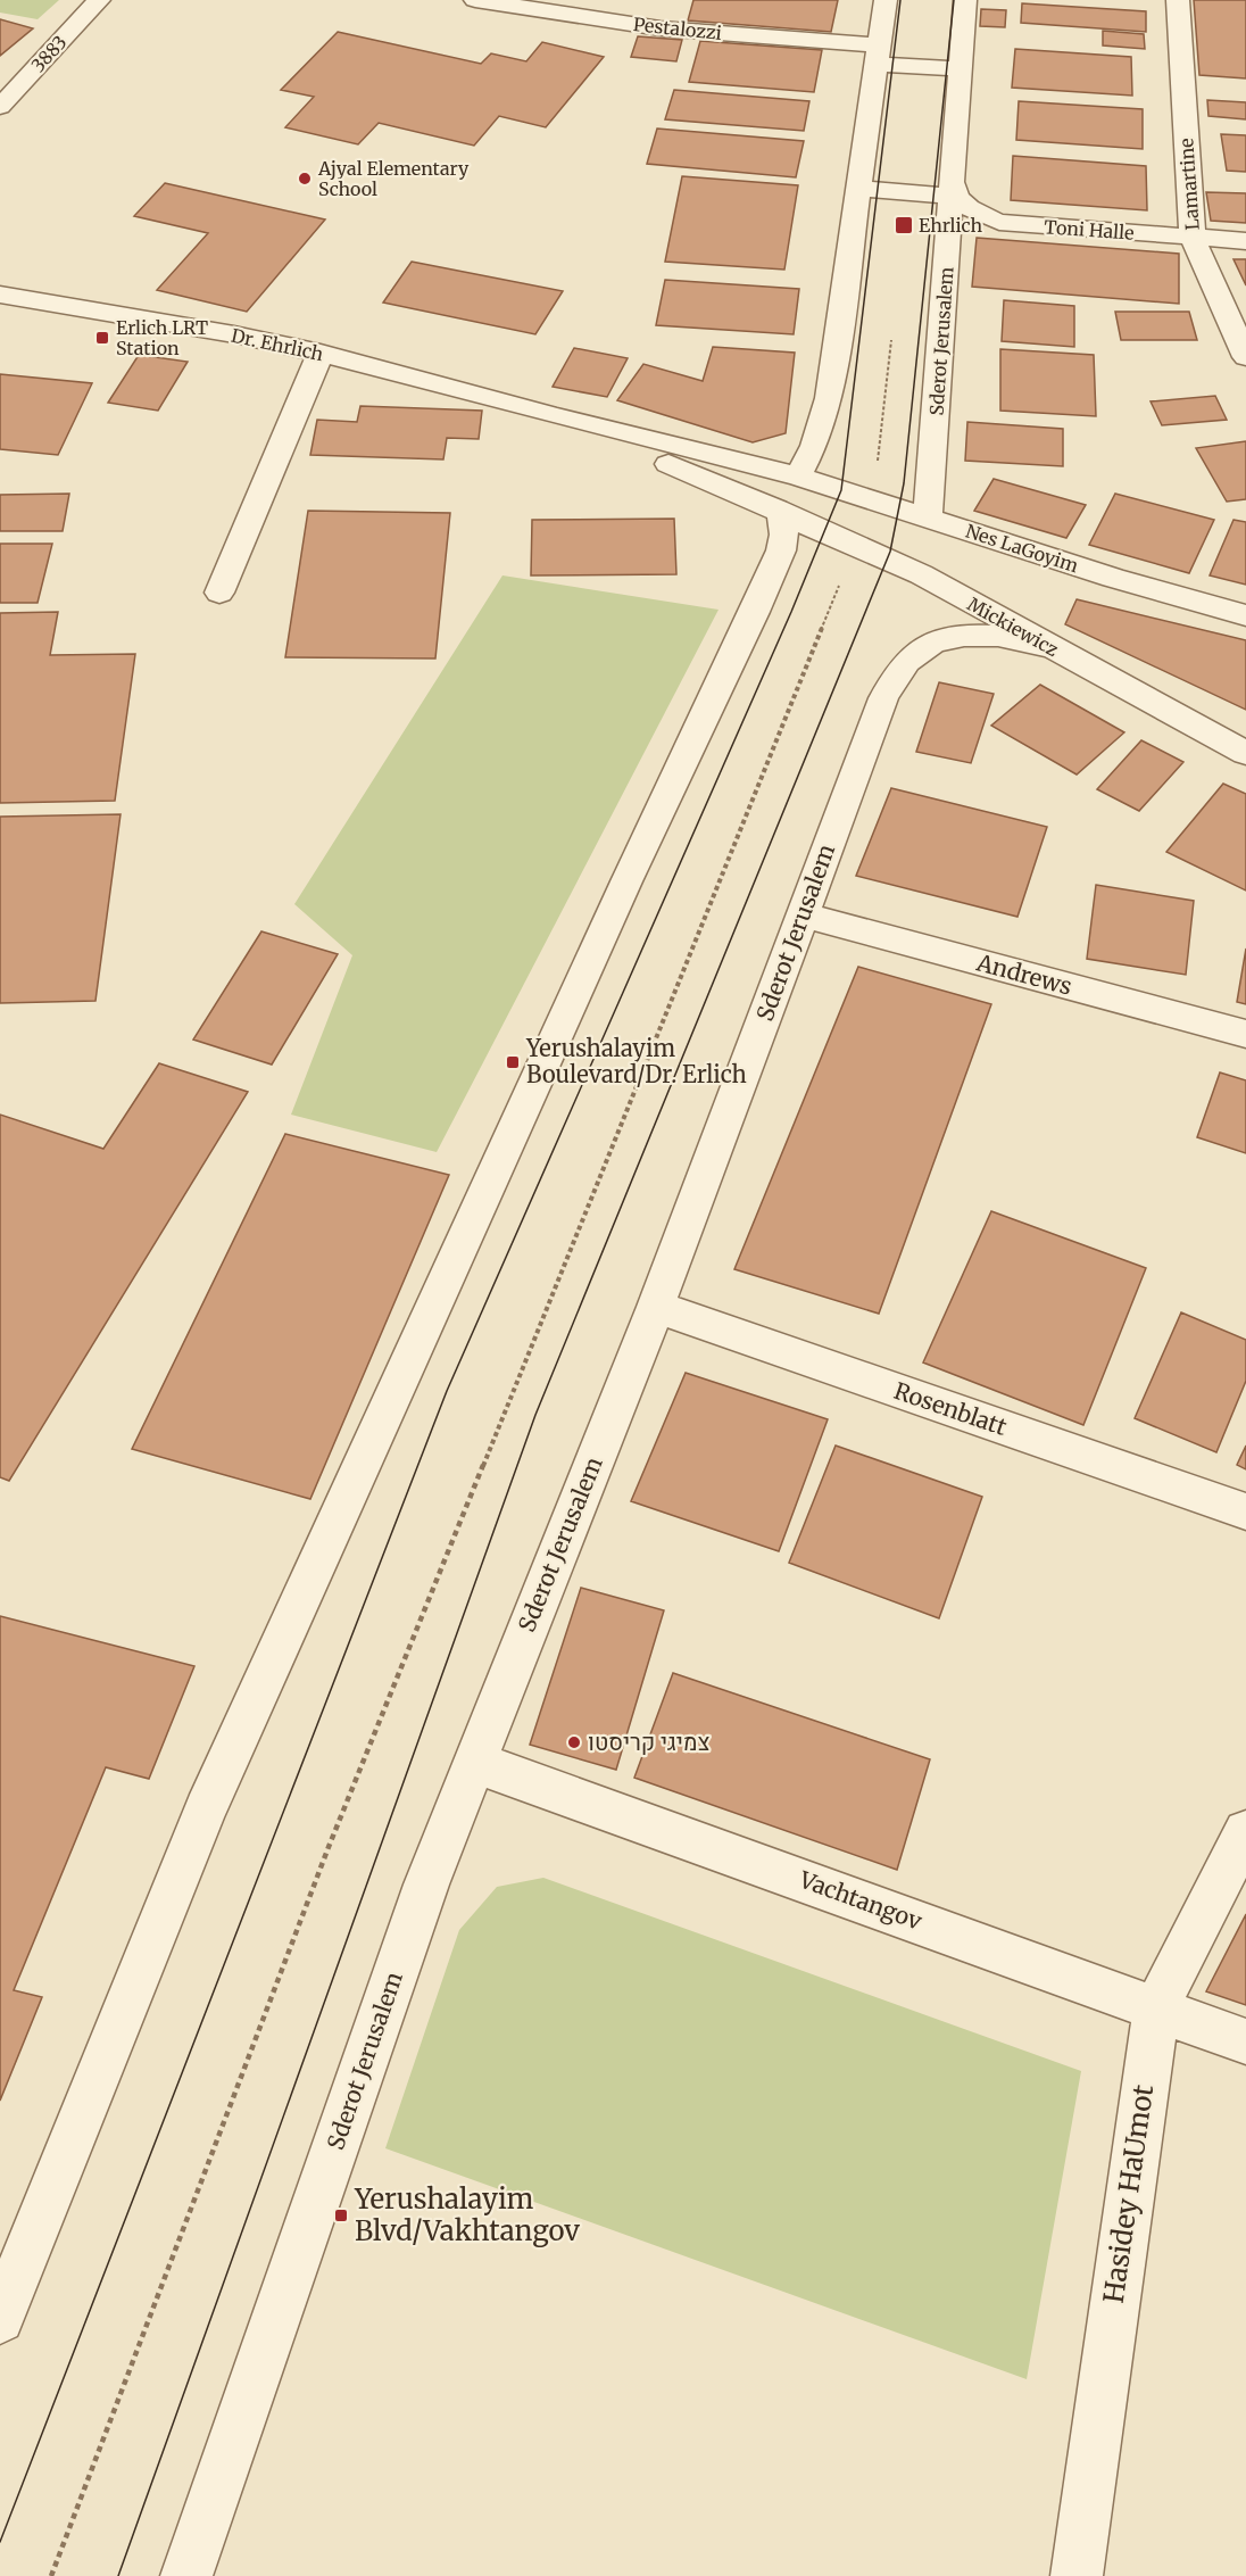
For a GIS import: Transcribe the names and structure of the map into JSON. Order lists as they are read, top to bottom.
{
  "streets": {
    "street": [
      "Pestalozzi",
      "3883",
      "Lamartine",
      "Toni Halle",
      "Sderot Jerusalem",
      "Dr. Ehrlich",
      "Nes LaGoyim",
      "Mickiewicz",
      "Andrews",
      "Rosenblatt",
      "Vachtangov",
      "Hasidey HaUmot"
    ]
  },
  "crossings": [
    ["Pestalozzi", "Sderot Jerusalem"],
    ["Lamartine", "Toni Halle"],
    ["Toni Halle", "Sderot Jerusalem"],
    ["Sderot Jerusalem", "Nes LaGoyim"],
    ["Sderot Jerusalem", "Mickiewicz"],
    ["Sderot Jerusalem", "Andrews"],
    ["Sderot Jerusalem", "Rosenblatt"],
    ["Sderot Jerusalem", "Vachtangov"],
    ["Dr. Ehrlich", "Nes LaGoyim"],
    ["Dr. Ehrlich", "Mickiewicz"],
    ["Vachtangov", "Hasidey HaUmot"]
  ],
  "places": {
    "other": ["Ajyal Elementary School", "צמיגי קריסטו"],
    "transit": [
      "Ehrlich",
      "Erlich LRT Station",
      "Yerushalayim Boulevard/Dr. Erlich",
      "Yerushalayim Blvd/Vakhtangov"
    ]
  }
}
